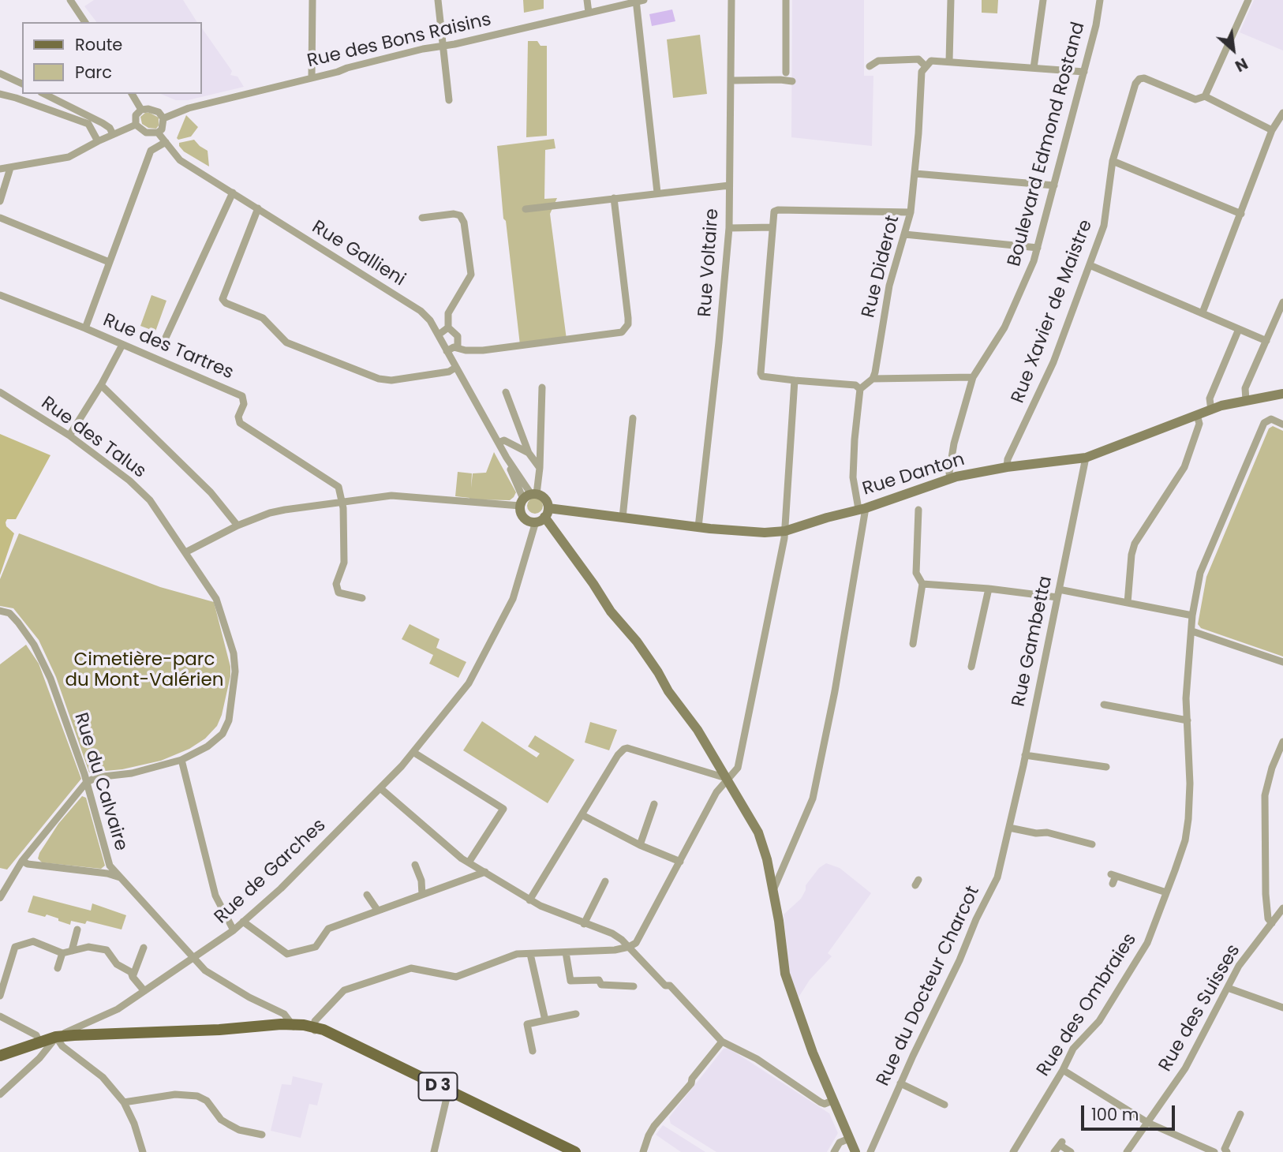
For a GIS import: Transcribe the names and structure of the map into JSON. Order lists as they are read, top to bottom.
{
  "streets": {
    "main road": ["D 3"],
    "street": [
      "Rue des Bons Raisins",
      "Boulevard Edmond Rostand",
      "Rue Gallieni",
      "Rue Voltaire",
      "Rue Diderot",
      "Rue Xavier de Maistre",
      "Rue des Tartres",
      "Rue des Talus",
      "Rue Danton",
      "Rue Gambetta",
      "Rue du Calvaire",
      "Rue de Garches",
      "Rue du Docteur Charcot",
      "Rue des Ombraies",
      "Rue des Suisses"
    ]
  },
  "crossings": [
    ["Rue des Bons Raisins", "Rue Gallieni"],
    ["Boulevard Edmond Rostand", "Rue Danton"],
    ["Rue Voltaire", "Rue Danton"],
    ["Rue Xavier de Maistre", "Rue Danton"],
    ["Rue des Talus", "Rue du Calvaire"],
    ["Rue Danton", "Rue Gambetta"],
    ["Rue Danton", "Rue de Garches"],
    ["Rue Gambetta", "Rue du Docteur Charcot"],
    ["Rue du Calvaire", "Rue de Garches"],
    ["Rue du Calvaire", "D 3"],
    ["Rue de Garches", "D 3"]
  ],
  "parks": ["Cimetière-parc du Mont-Valérien"],
  "legend": ["Route", "Parc"],
  "scale_bar": "100 m",
  "north": "bottom right"
}
